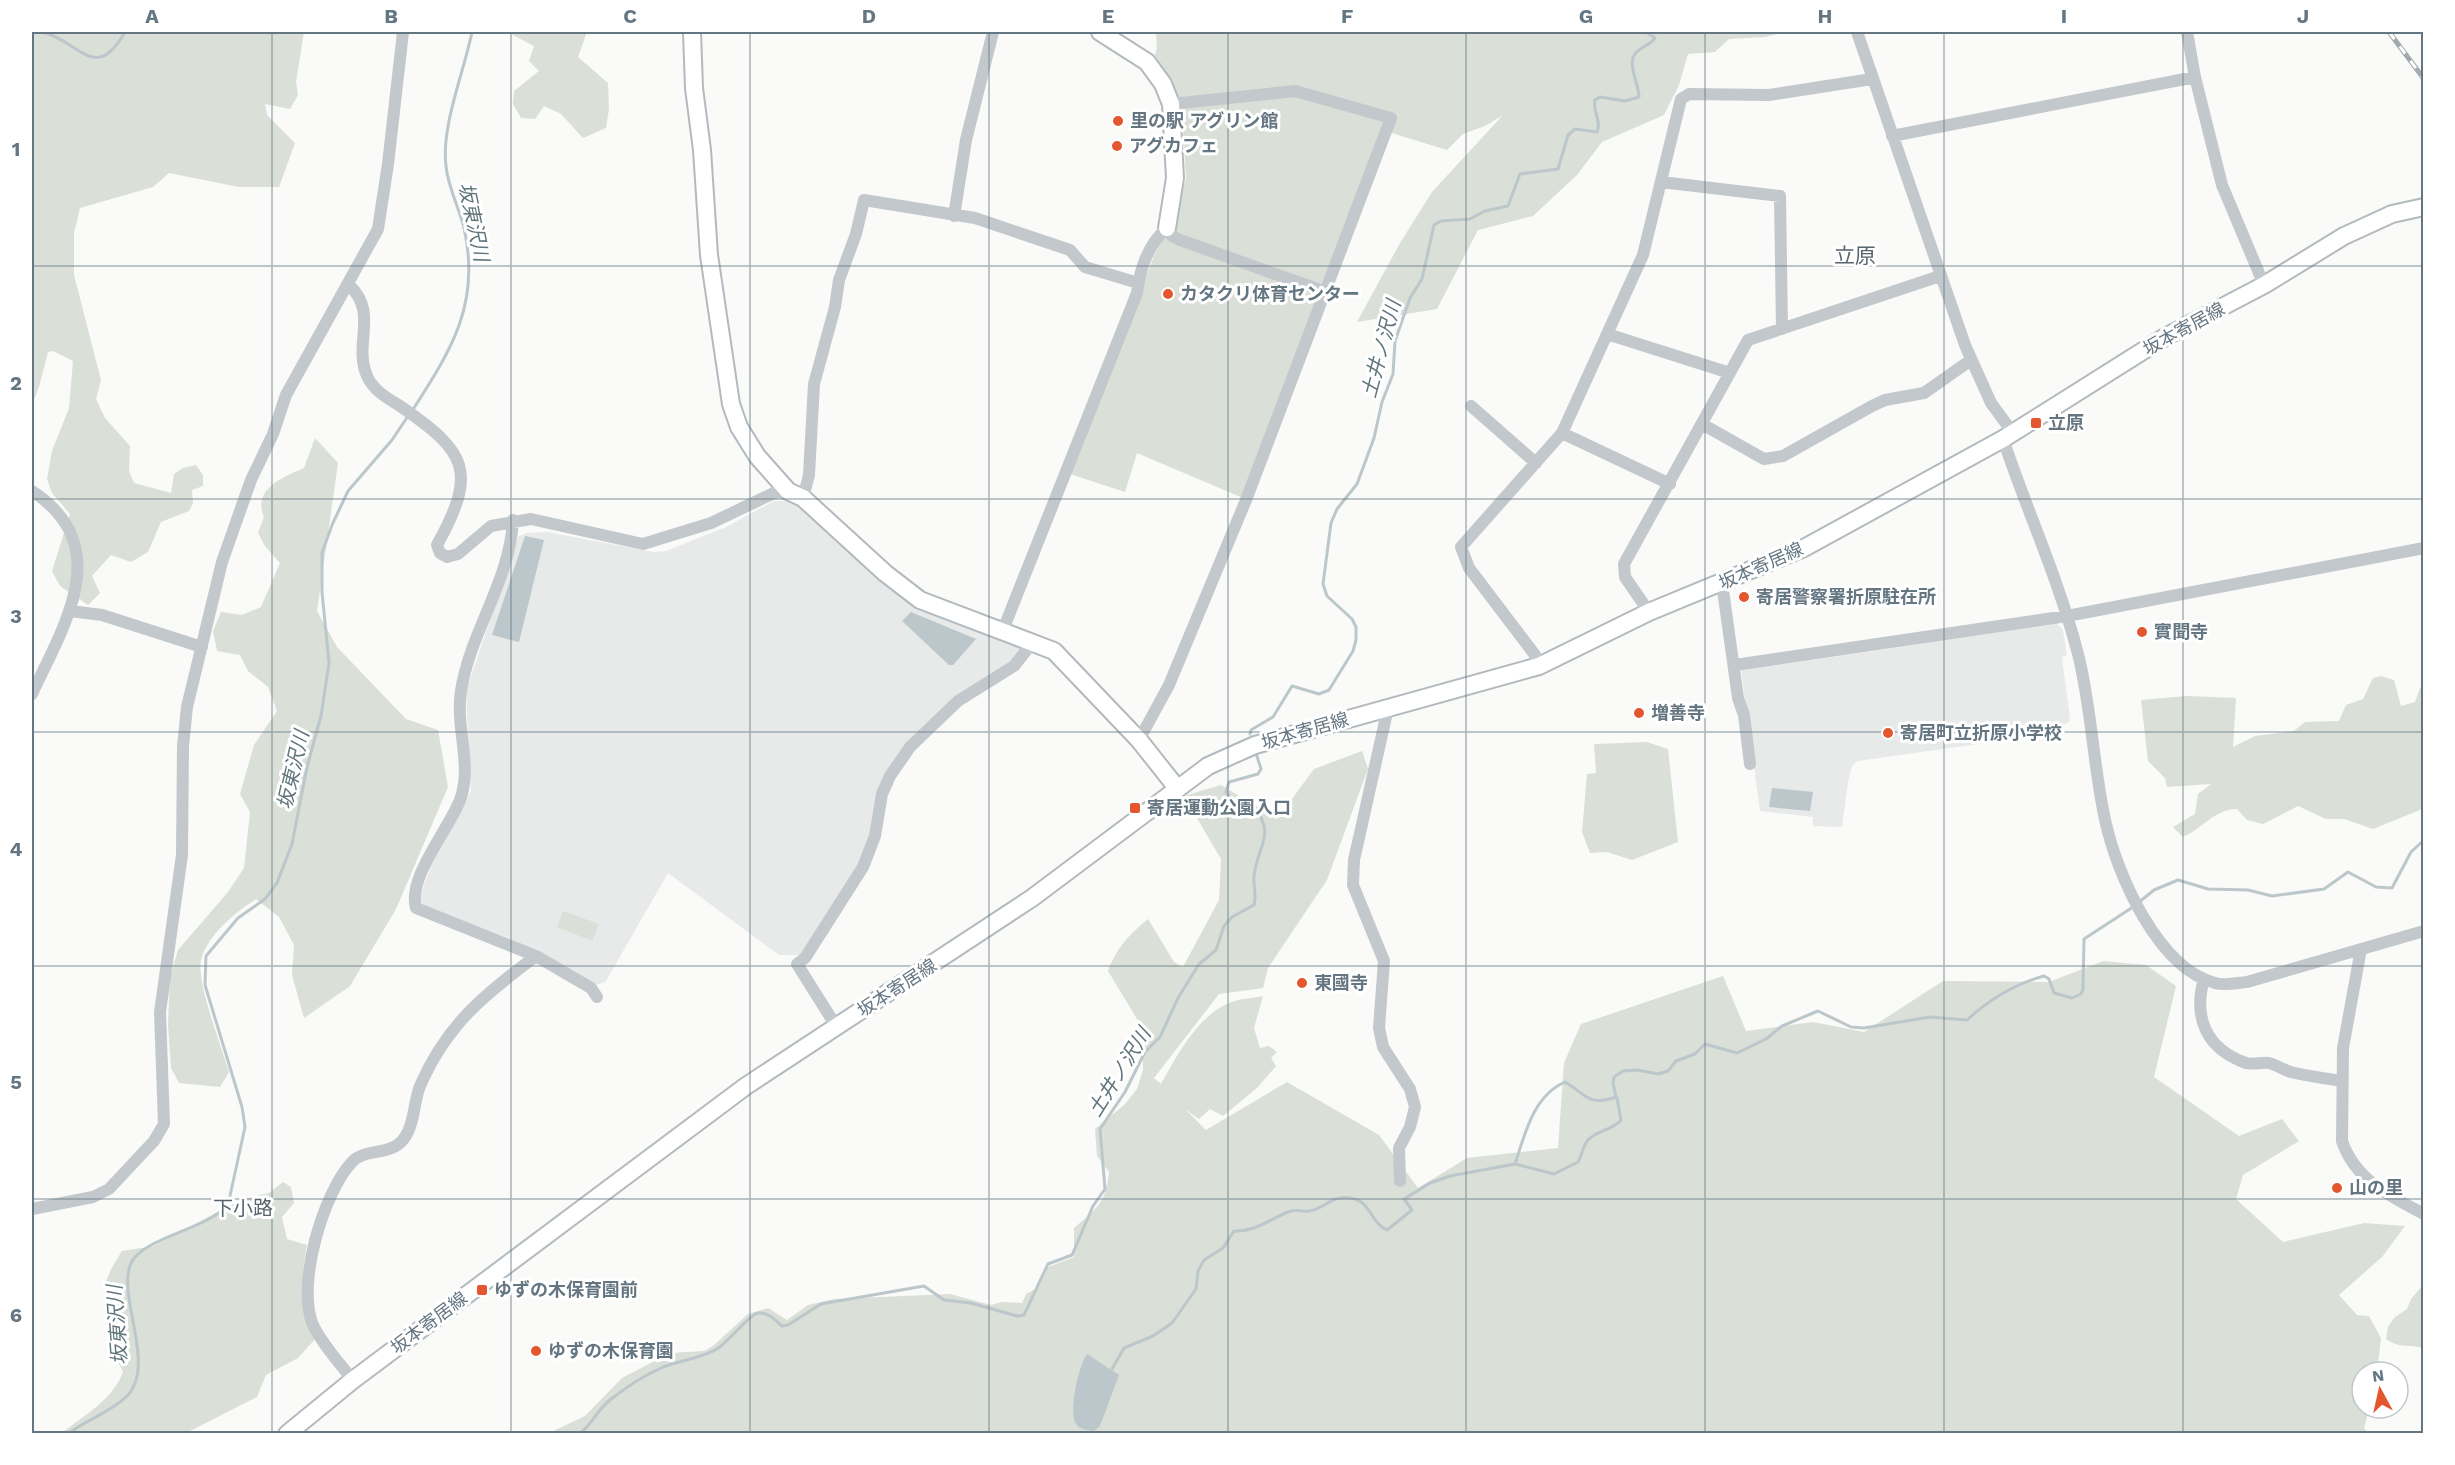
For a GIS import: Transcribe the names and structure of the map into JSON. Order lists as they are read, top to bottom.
{
  "streets": {
    "main road": ["坂本寄居線"]
  },
  "districts": ["立原", "下小路"],
  "water": ["坂東沢川", "土井ノ沢川"],
  "places": {
    "other": [
      "里の駅 アグリン館",
      "アグカフェ",
      "カタクリ体育センター",
      "寄居警察署折原駐在所",
      "實聞寺",
      "増善寺",
      "寄居町立折原小学校",
      "東國寺",
      "山の里",
      "ゆずの木保育園"
    ],
    "transit": ["立原", "寄居運動公園入口", "ゆずの木保育園前"]
  },
  "north": "top",
  "grid": {
    "columns": [
      "A",
      "B",
      "C",
      "D",
      "E",
      "F",
      "G",
      "H",
      "I",
      "J"
    ],
    "rows": [
      "1",
      "2",
      "3",
      "4",
      "5",
      "6"
    ]
  }
}
